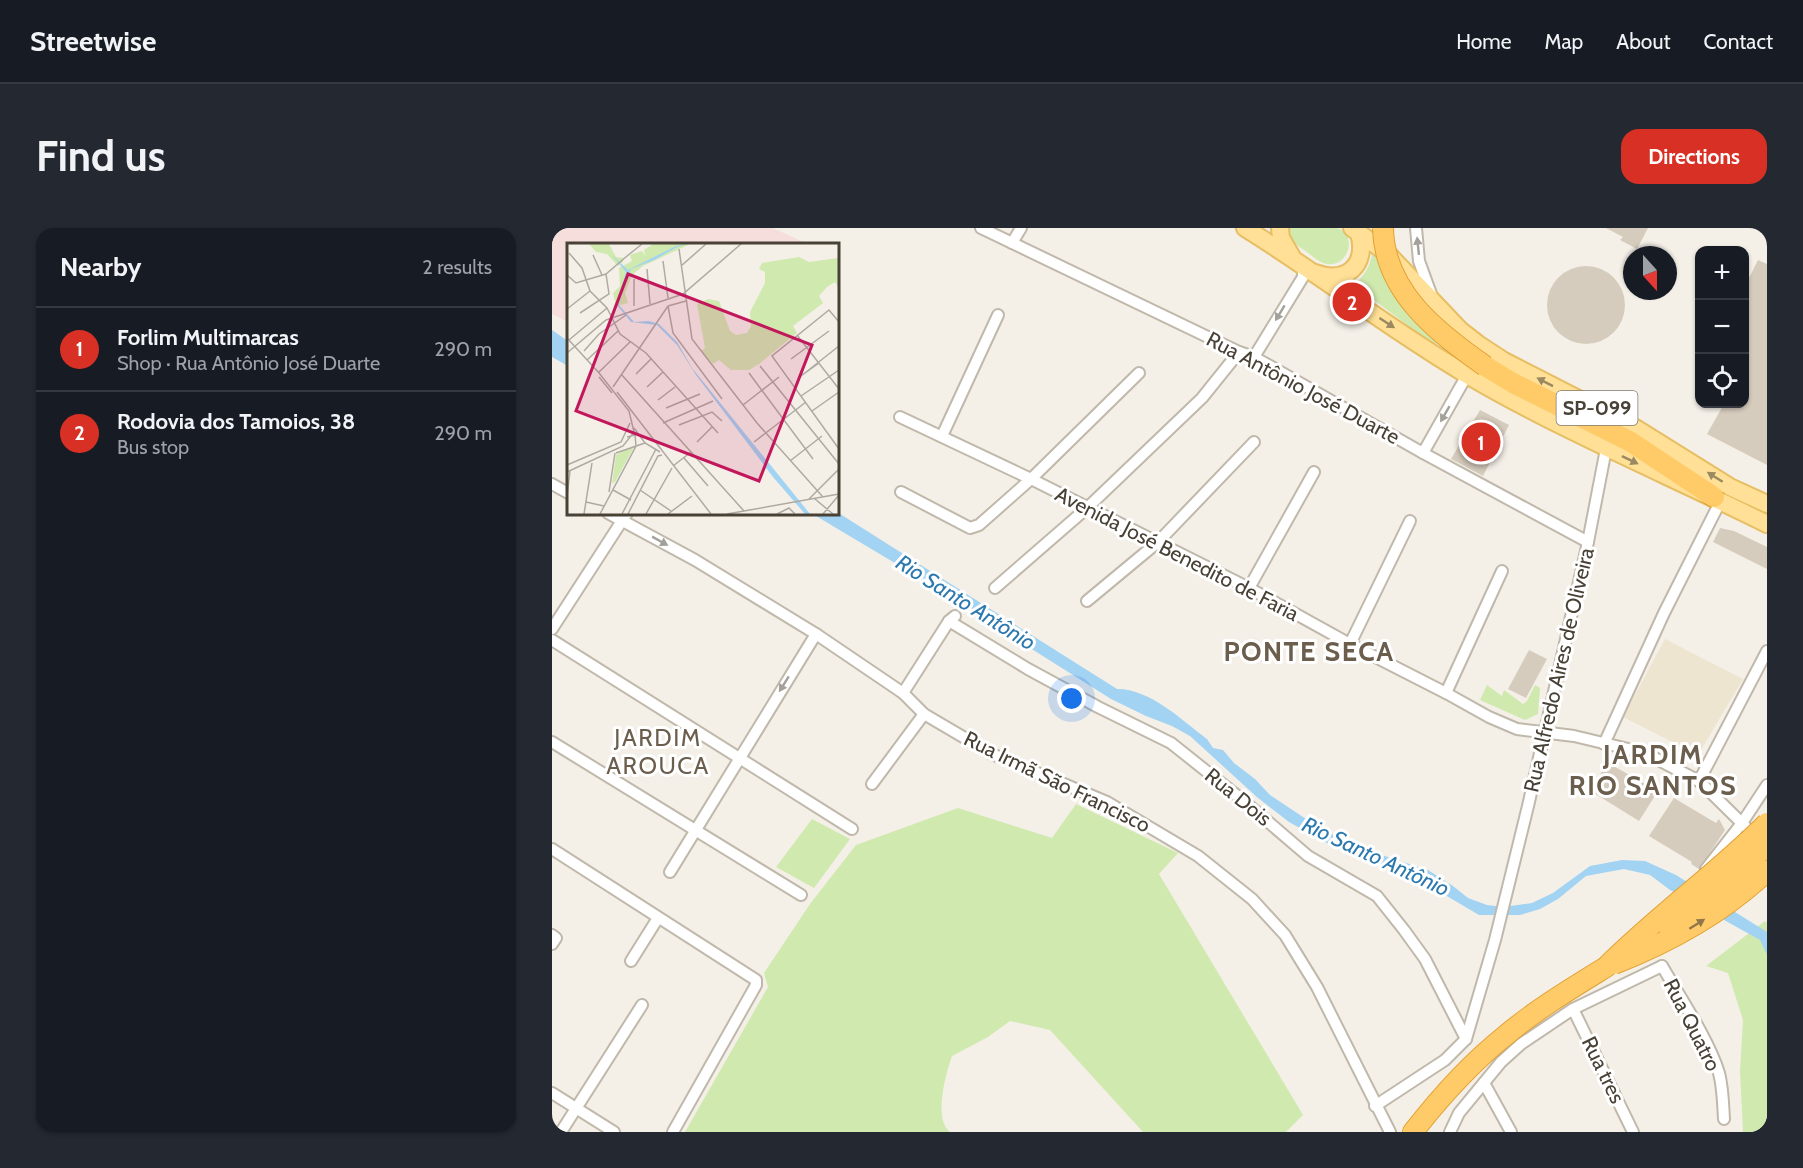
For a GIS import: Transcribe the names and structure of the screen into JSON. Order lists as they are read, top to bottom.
{
  "streets": {
    "main road": ["SP-099"],
    "street": [
      "Rua Antônio José Duarte",
      "Avenida José Benedito de Faria",
      "Rua Alfredo Aires de Oliveira",
      "Rua Irmã São Francisco",
      "Rua Dois",
      "Rua Quatro",
      "Rua tres"
    ]
  },
  "crossings": [
    ["Rua Antônio José Duarte", "Rua Alfredo Aires de Oliveira"],
    ["SP-099", "Rua Alfredo Aires de Oliveira"],
    ["Avenida José Benedito de Faria", "Rua Alfredo Aires de Oliveira"],
    ["Rua Alfredo Aires de Oliveira", "Rua Dois"],
    ["Rua Irmã São Francisco", "Rua Dois"]
  ],
  "districts": ["PONTE SECA", "JARDIM AROUCA", "JARDIM RIO SANTOS"],
  "water": ["Rio Santo Antônio"],
  "north": "bottom",
  "page": {
    "header": "Streetwise",
    "nav": [
      "Home",
      "Map",
      "About",
      "Contact"
    ],
    "buttons": "Directions",
    "title": "Find us",
    "heading": ["Nearby", "2 results"],
    "map_buttons": ["+", "−"],
    "pins": ["2", "1"],
    "list": [
      {
        "mark": "1",
        "name": "Forlim Multimarcas",
        "note": "Shop · Rua Antônio José Duarte",
        "value": "290 m"
      },
      {
        "mark": "2",
        "name": "Rodovia dos Tamoios, 38",
        "note": "Bus stop",
        "value": "290 m"
      }
    ]
  }
}
